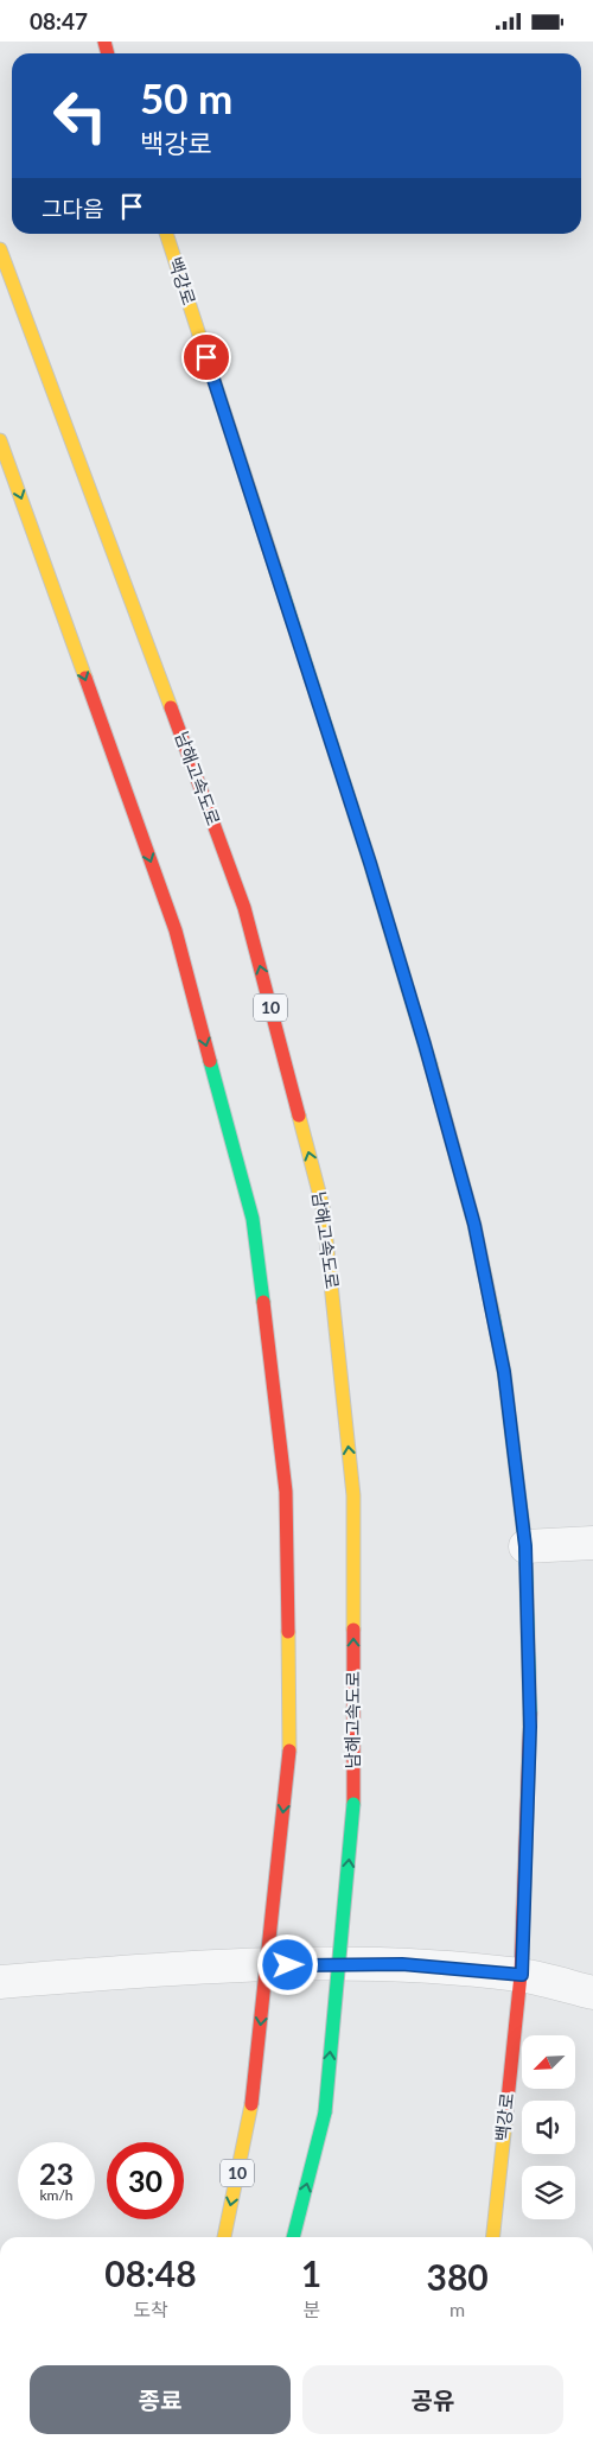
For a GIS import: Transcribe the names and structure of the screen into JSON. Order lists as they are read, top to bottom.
{
  "streets": {
    "main road": ["백강로", "남해고속도로", "10"]
  },
  "north": "bottom left",
  "page": {
    "status": "08:47",
    "turn": ["50 m", "백강로"],
    "then": "그다음",
    "speed": "23 km/h",
    "limit": "30",
    "eta": [
      "08:48",
      "도착",
      "1",
      "분",
      "380",
      "m"
    ],
    "buttons": ["종료", "공유"]
  }
}
